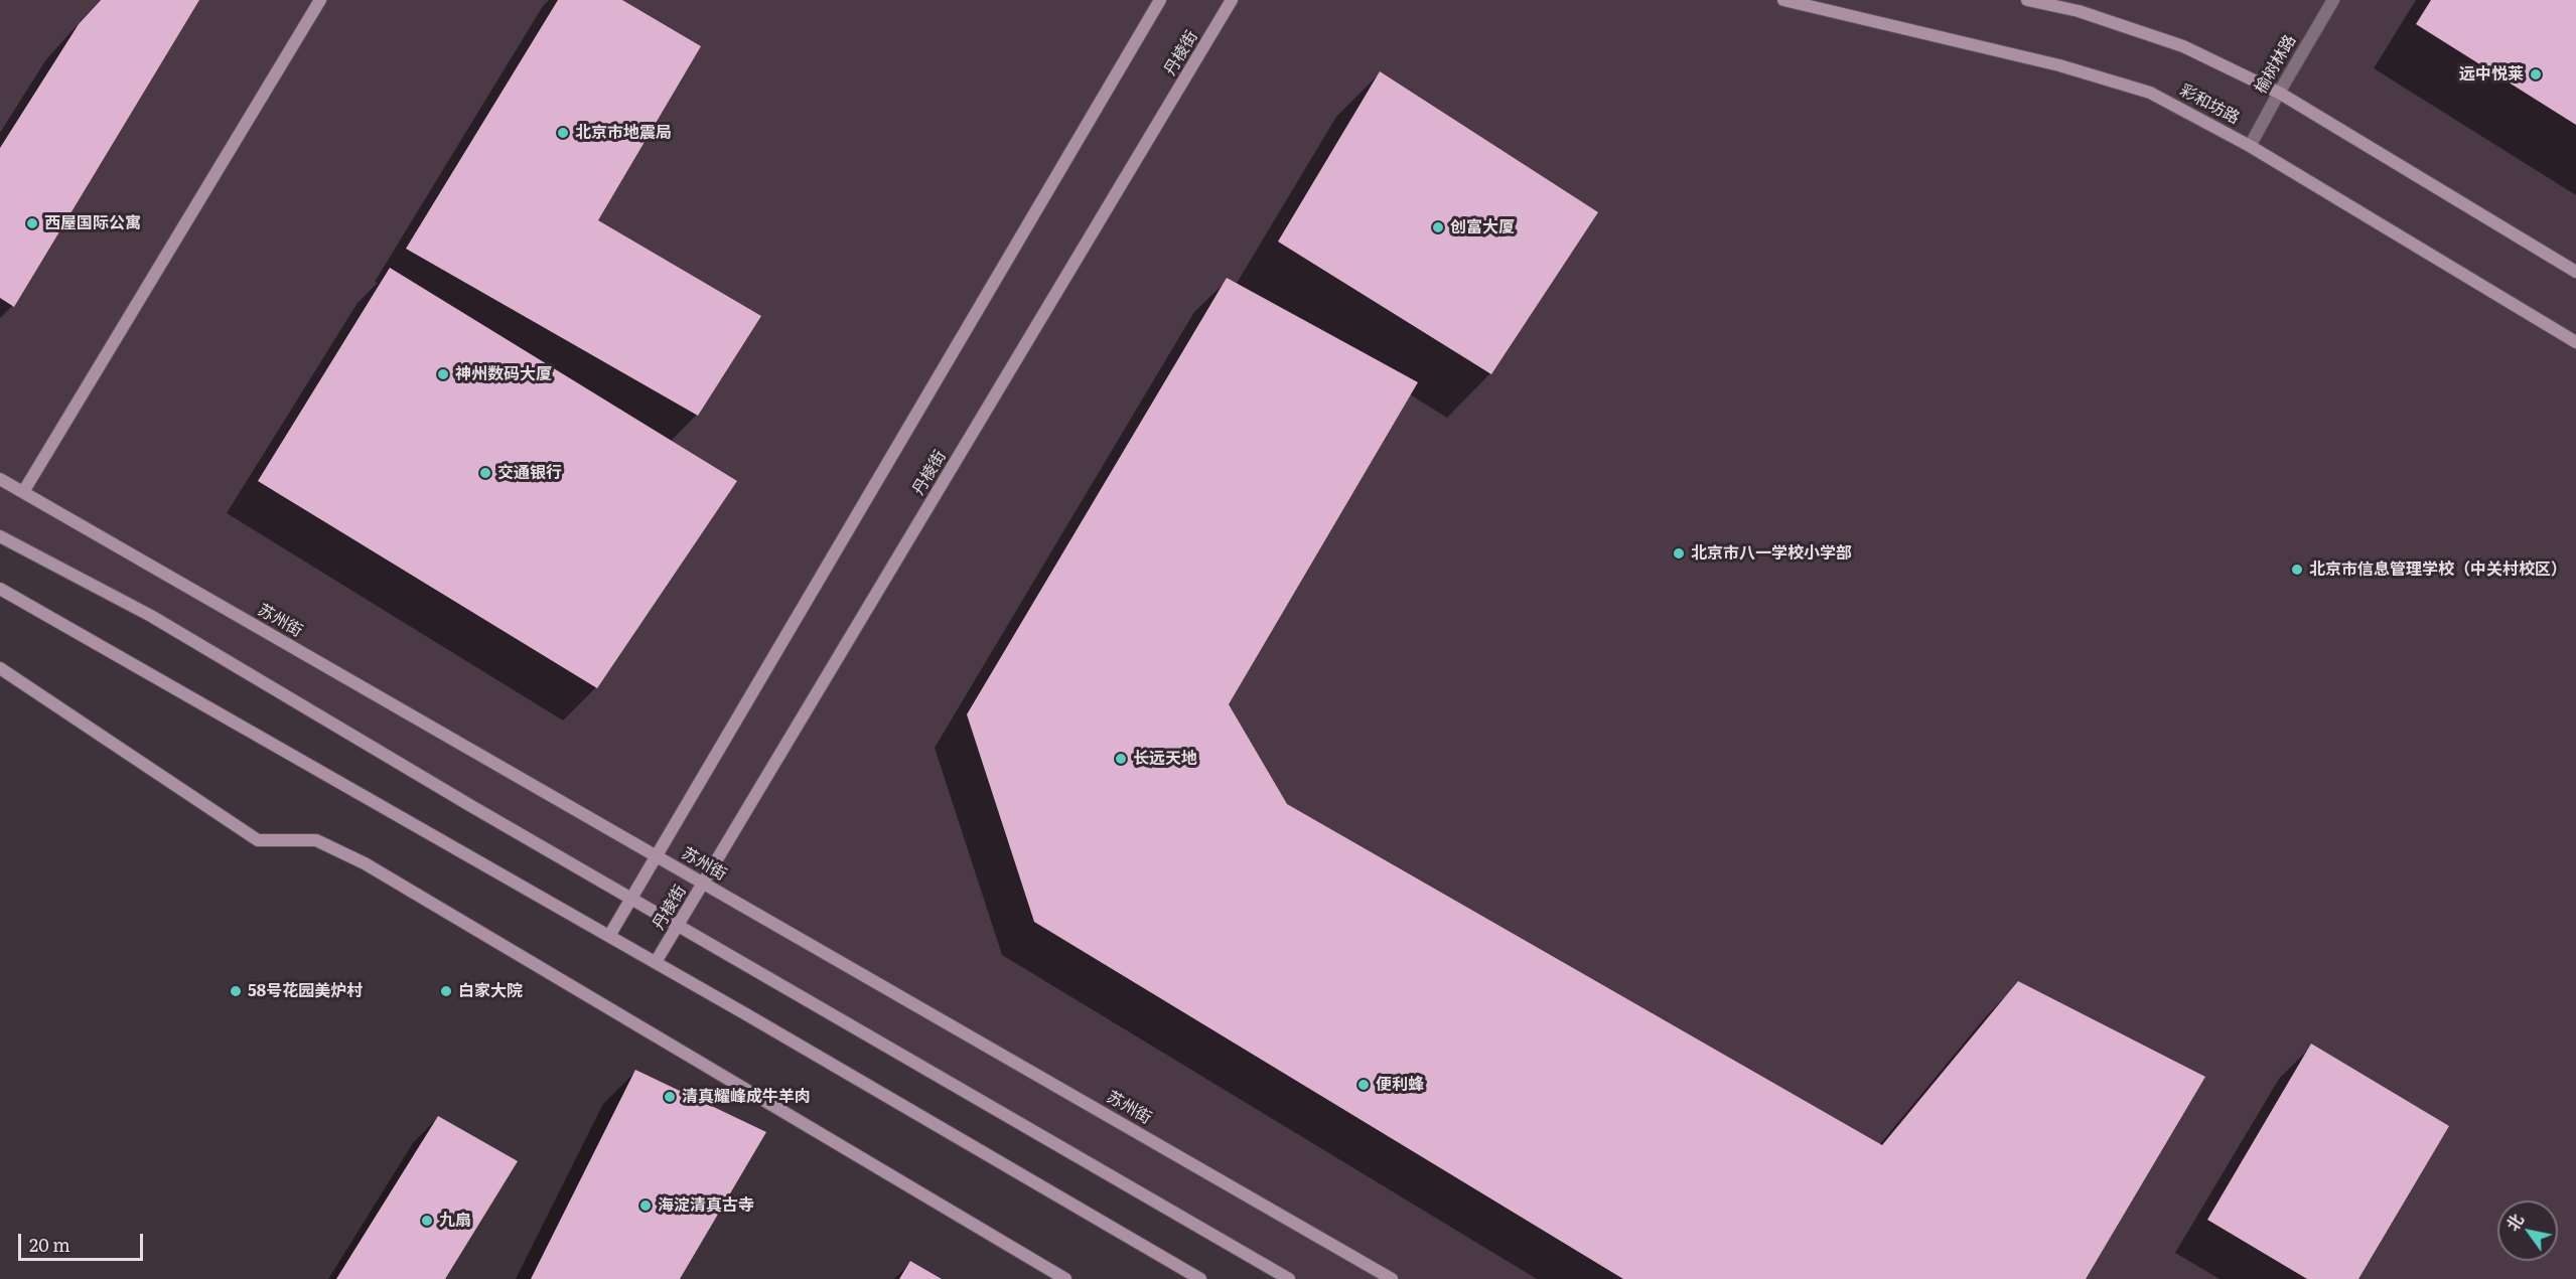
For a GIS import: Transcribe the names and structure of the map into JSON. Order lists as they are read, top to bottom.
{
  "streets": {
    "main road": ["丹棱街", "彩和坊路", "苏州街"],
    "street": ["榆树林路"]
  },
  "crossings": [
    ["丹棱街", "苏州街"],
    ["榆树林路", "彩和坊路"]
  ],
  "places": [
    "远中悦莱",
    "北京市地震局",
    "西屋国际公寓",
    "创富大厦",
    "神州数码大厦",
    "交通银行",
    "北京市八一学校小学部",
    "北京市信息管理学校（中关村校区）",
    "长远天地",
    "58号花园美炉村",
    "白家大院",
    "便利蜂",
    "清真耀峰成牛羊肉",
    "海淀清真古寺",
    "九扇"
  ],
  "scale_bar": "20 m",
  "north": "top left"
}
